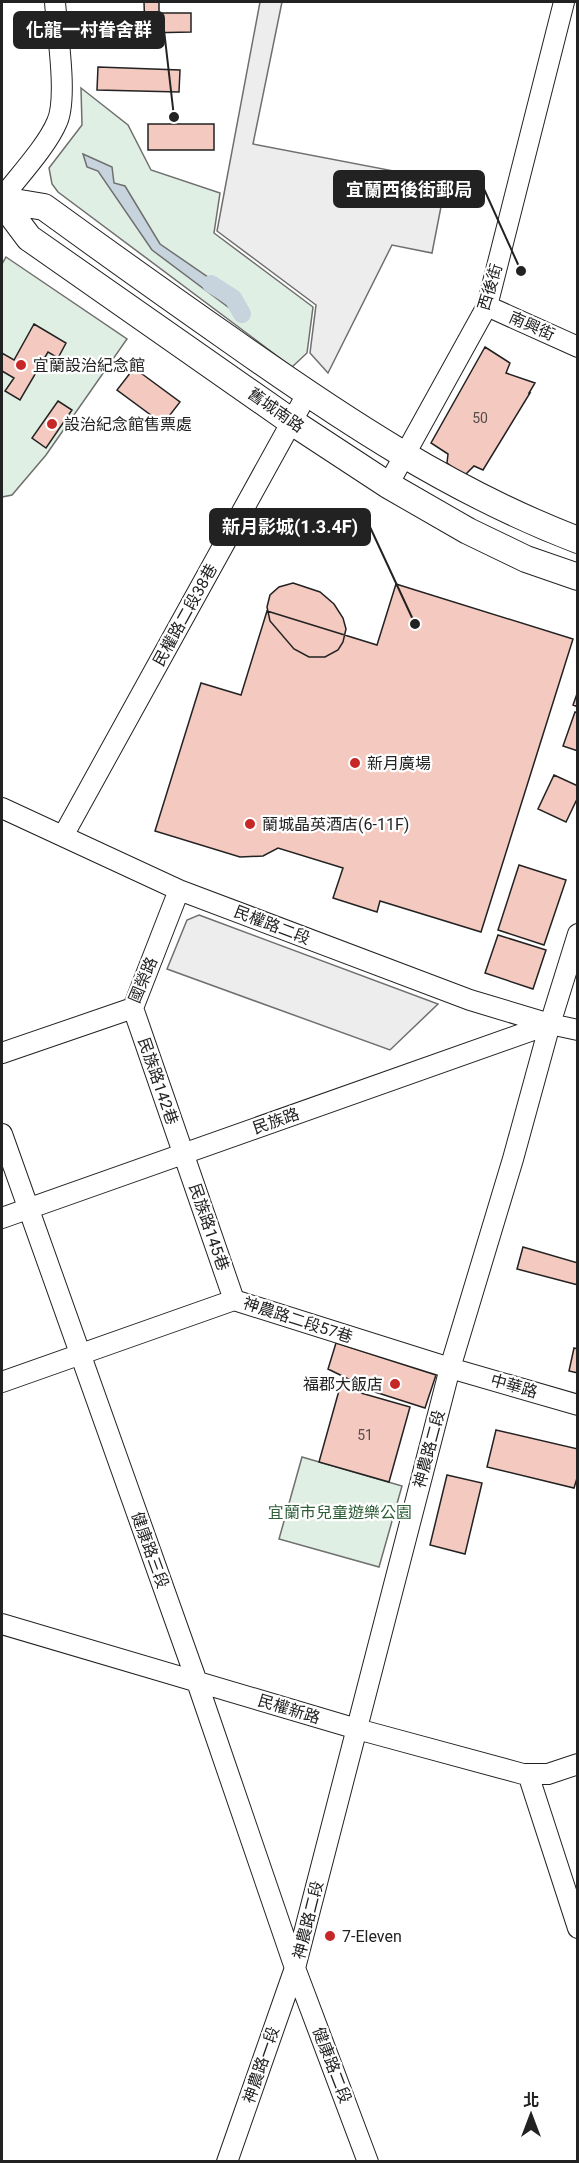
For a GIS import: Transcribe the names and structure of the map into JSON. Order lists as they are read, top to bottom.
{
  "streets": {
    "main road": ["舊城南路"],
    "street": [
      "西後街",
      "南興街",
      "民權路二段38巷",
      "民權路二段",
      "國榮路",
      "民族路142巷",
      "民族路",
      "民族路145巷",
      "神農路二段57巷",
      "中華路",
      "神農路二段",
      "健康路三段",
      "民權新路",
      "神農路一段",
      "健康路二段"
    ]
  },
  "crossings": [
    ["西後街", "南興街"],
    ["西後街", "舊城南路"],
    ["舊城南路", "民權路二段38巷"],
    ["民權路二段38巷", "民權路二段"],
    ["民權路二段", "國榮路"],
    ["民權路二段", "民族路"],
    ["民權路二段", "神農路二段"],
    ["國榮路", "民族路142巷"],
    ["民族路142巷", "民族路"],
    ["民族路142巷", "民族路145巷"],
    ["民族路", "民族路145巷"],
    ["民族路", "神農路二段"],
    ["民族路", "健康路三段"],
    ["民族路145巷", "神農路二段57巷"],
    ["神農路二段57巷", "中華路"],
    ["神農路二段57巷", "神農路二段"],
    ["神農路二段57巷", "健康路三段"],
    ["中華路", "神農路二段"],
    ["神農路二段", "健康路三段"],
    ["神農路二段", "民權新路"],
    ["神農路二段", "神農路一段"],
    ["神農路二段", "健康路二段"],
    ["健康路三段", "民權新路"],
    ["健康路三段", "神農路一段"],
    ["健康路三段", "健康路二段"],
    ["神農路一段", "健康路二段"]
  ],
  "parks": ["宜蘭市兒童遊樂公園"],
  "places": [
    "化龍一村眷舍群",
    "宜蘭西後街郵局",
    "宜蘭設治紀念館",
    "設治紀念館售票處",
    "新月影城(1.3.4F)",
    "新月廣場",
    "蘭城晶英酒店(6-11F)",
    "福郡大飯店",
    "7-Eleven"
  ],
  "house_numbers": ["50", "51"],
  "north": "top"
}
